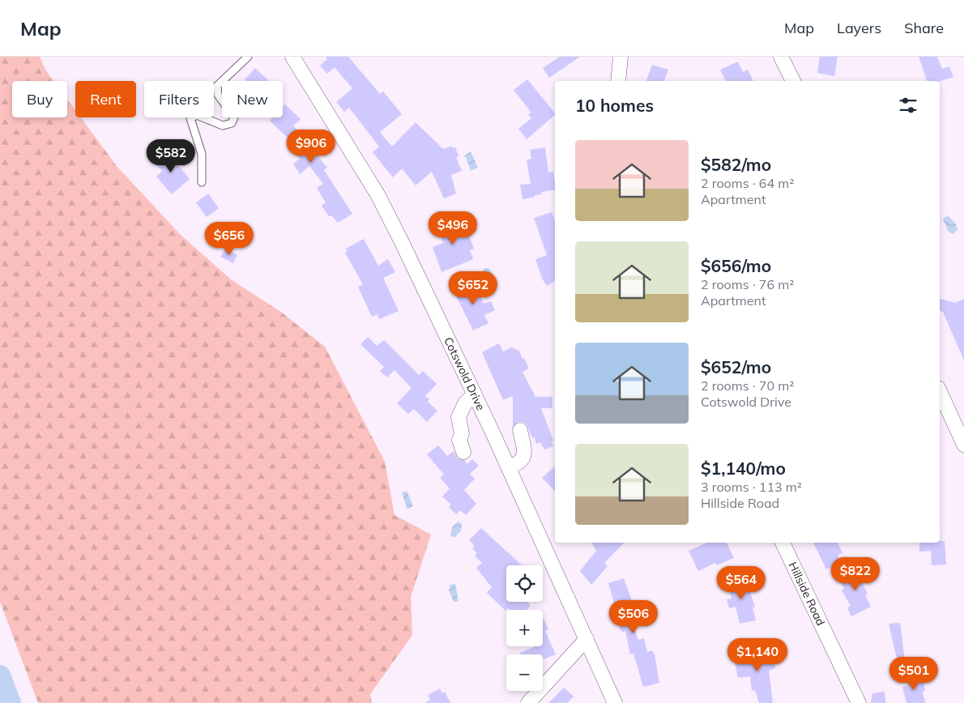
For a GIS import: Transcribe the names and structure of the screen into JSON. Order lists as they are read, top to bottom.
{
  "streets": {
    "street": ["Cotswold Drive", "Hillside Road"]
  },
  "page": {
    "header": "Map",
    "nav": ["Map", "Layers", "Share"],
    "chip": [
      "Buy",
      "Rent",
      "Filters",
      "New"
    ],
    "heading": "10 homes",
    "price": [
      "$906",
      "$582",
      "$496",
      "$656",
      "$652",
      "$822",
      "$564",
      "$506",
      "$1,140",
      "$501"
    ],
    "list": [
      {
        "name": "$582/mo",
        "note": "2 rooms · 64 m² · Apartment"
      },
      {
        "name": "$656/mo",
        "note": "2 rooms · 76 m² · Apartment"
      },
      {
        "name": "$652/mo",
        "note": "2 rooms · 70 m² · Cotswold Drive"
      },
      {
        "name": "$1,140/mo",
        "note": "3 rooms · 113 m² · Hillside Road"
      }
    ],
    "map_buttons": ["+", "−"]
  }
}
